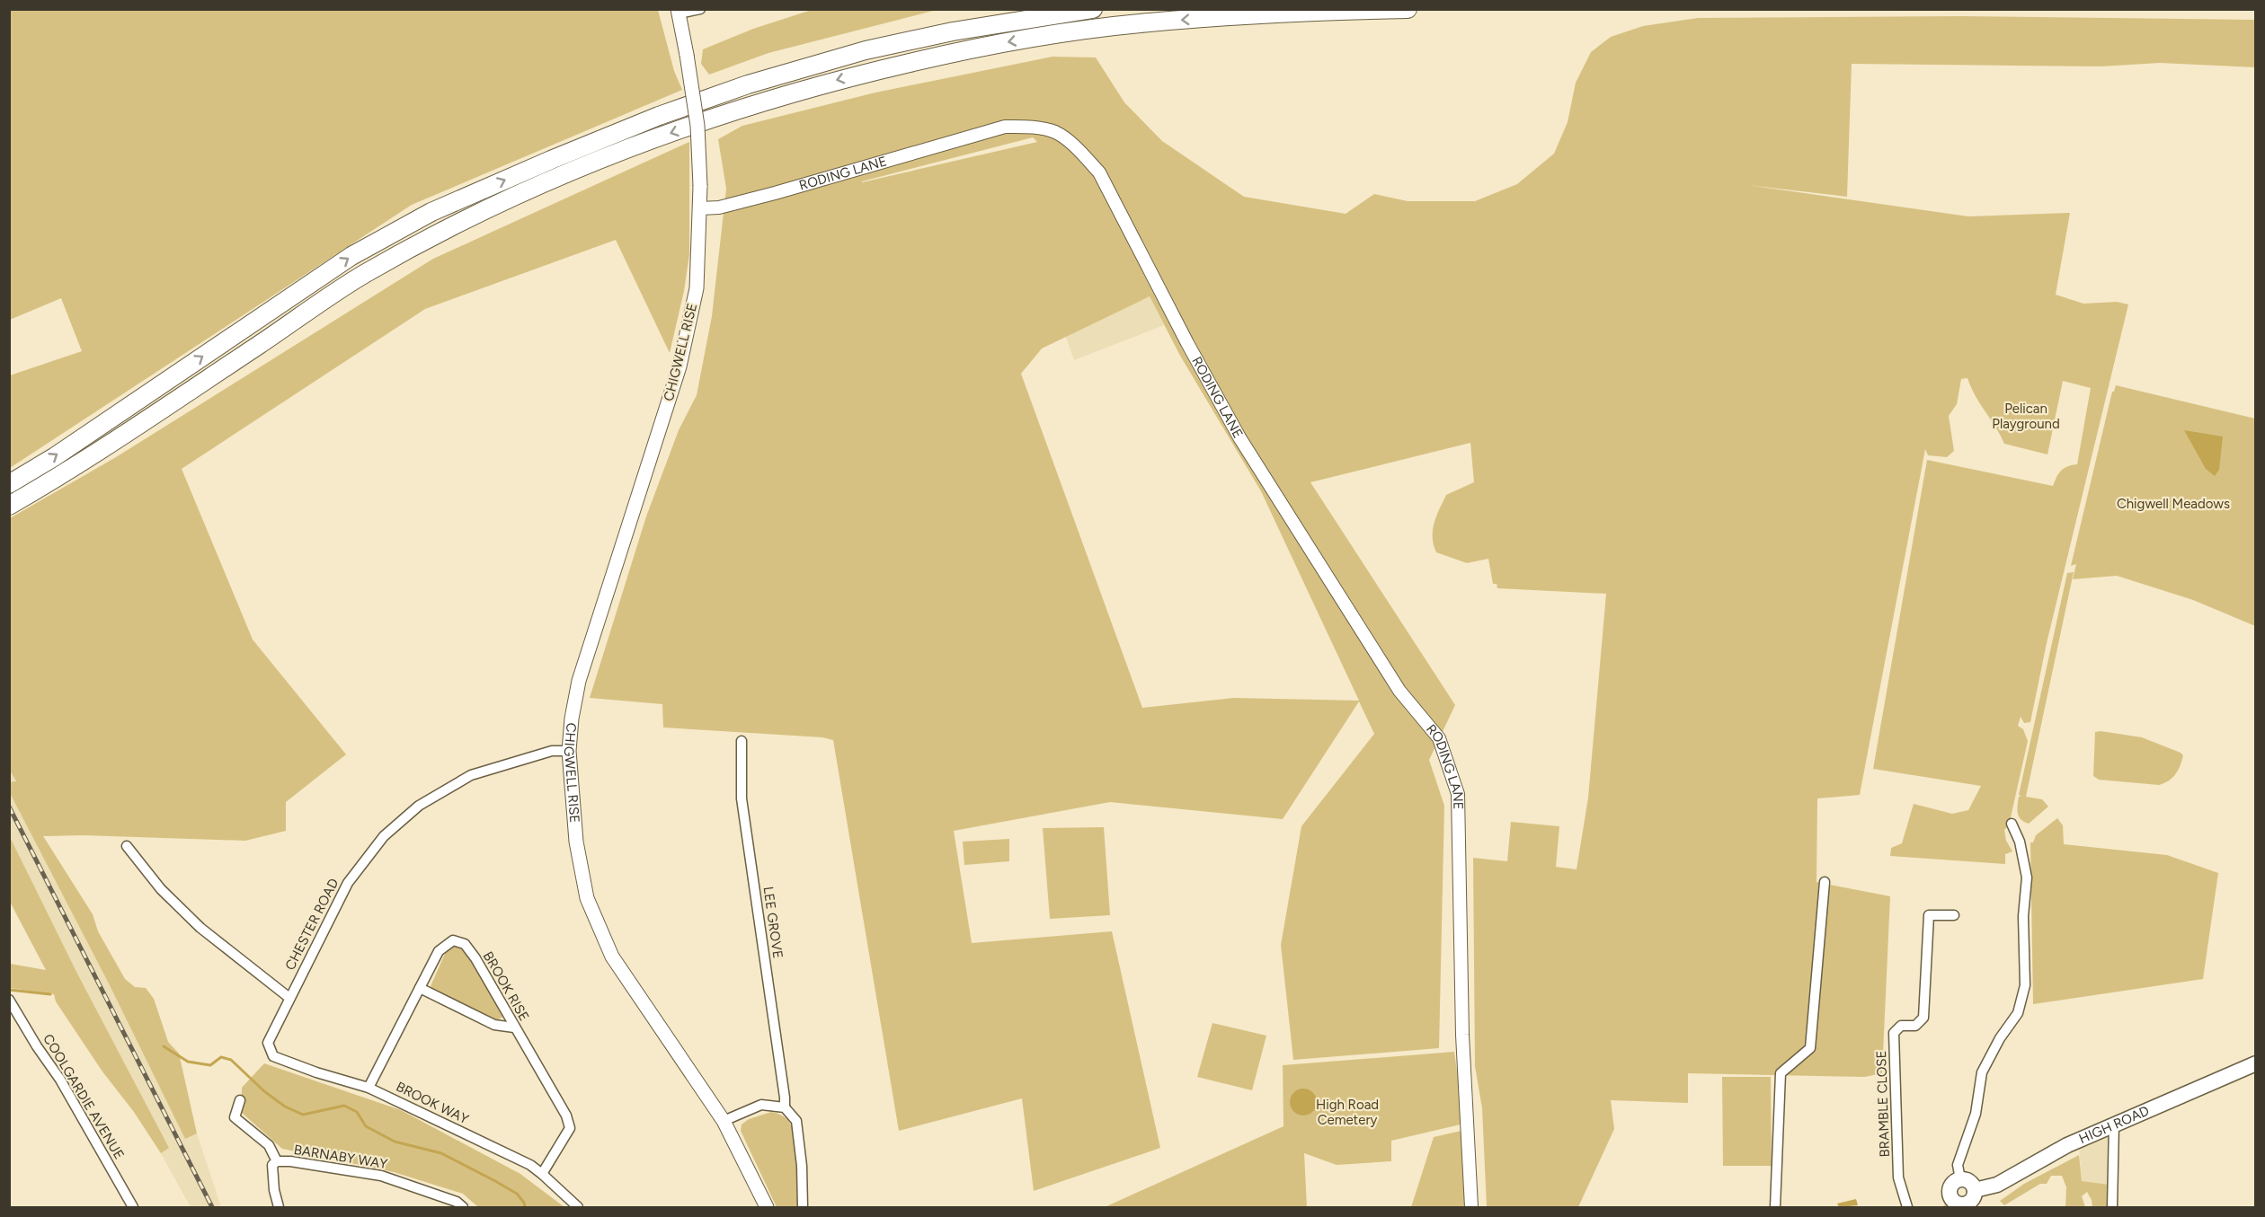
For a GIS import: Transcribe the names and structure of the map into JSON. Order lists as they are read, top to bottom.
{
  "streets": {
    "main road": ["CHIGWELL RISE", "HIGH ROAD"],
    "street": [
      "RODING LANE",
      "LEE GROVE",
      "CHESTER ROAD",
      "BROOK RISE",
      "COOLGARDIE AVENUE",
      "BROOK WAY",
      "BRAMBLE CLOSE",
      "BARNABY WAY"
    ]
  },
  "crossings": [
    ["RODING LANE", "CHIGWELL RISE"],
    ["CHIGWELL RISE", "CHESTER ROAD"],
    ["CHESTER ROAD", "BROOK WAY"],
    ["BROOK RISE", "BROOK WAY"]
  ],
  "parks": ["Pelican Playground", "Chigwell Meadows", "High Road Cemetery"]
}
